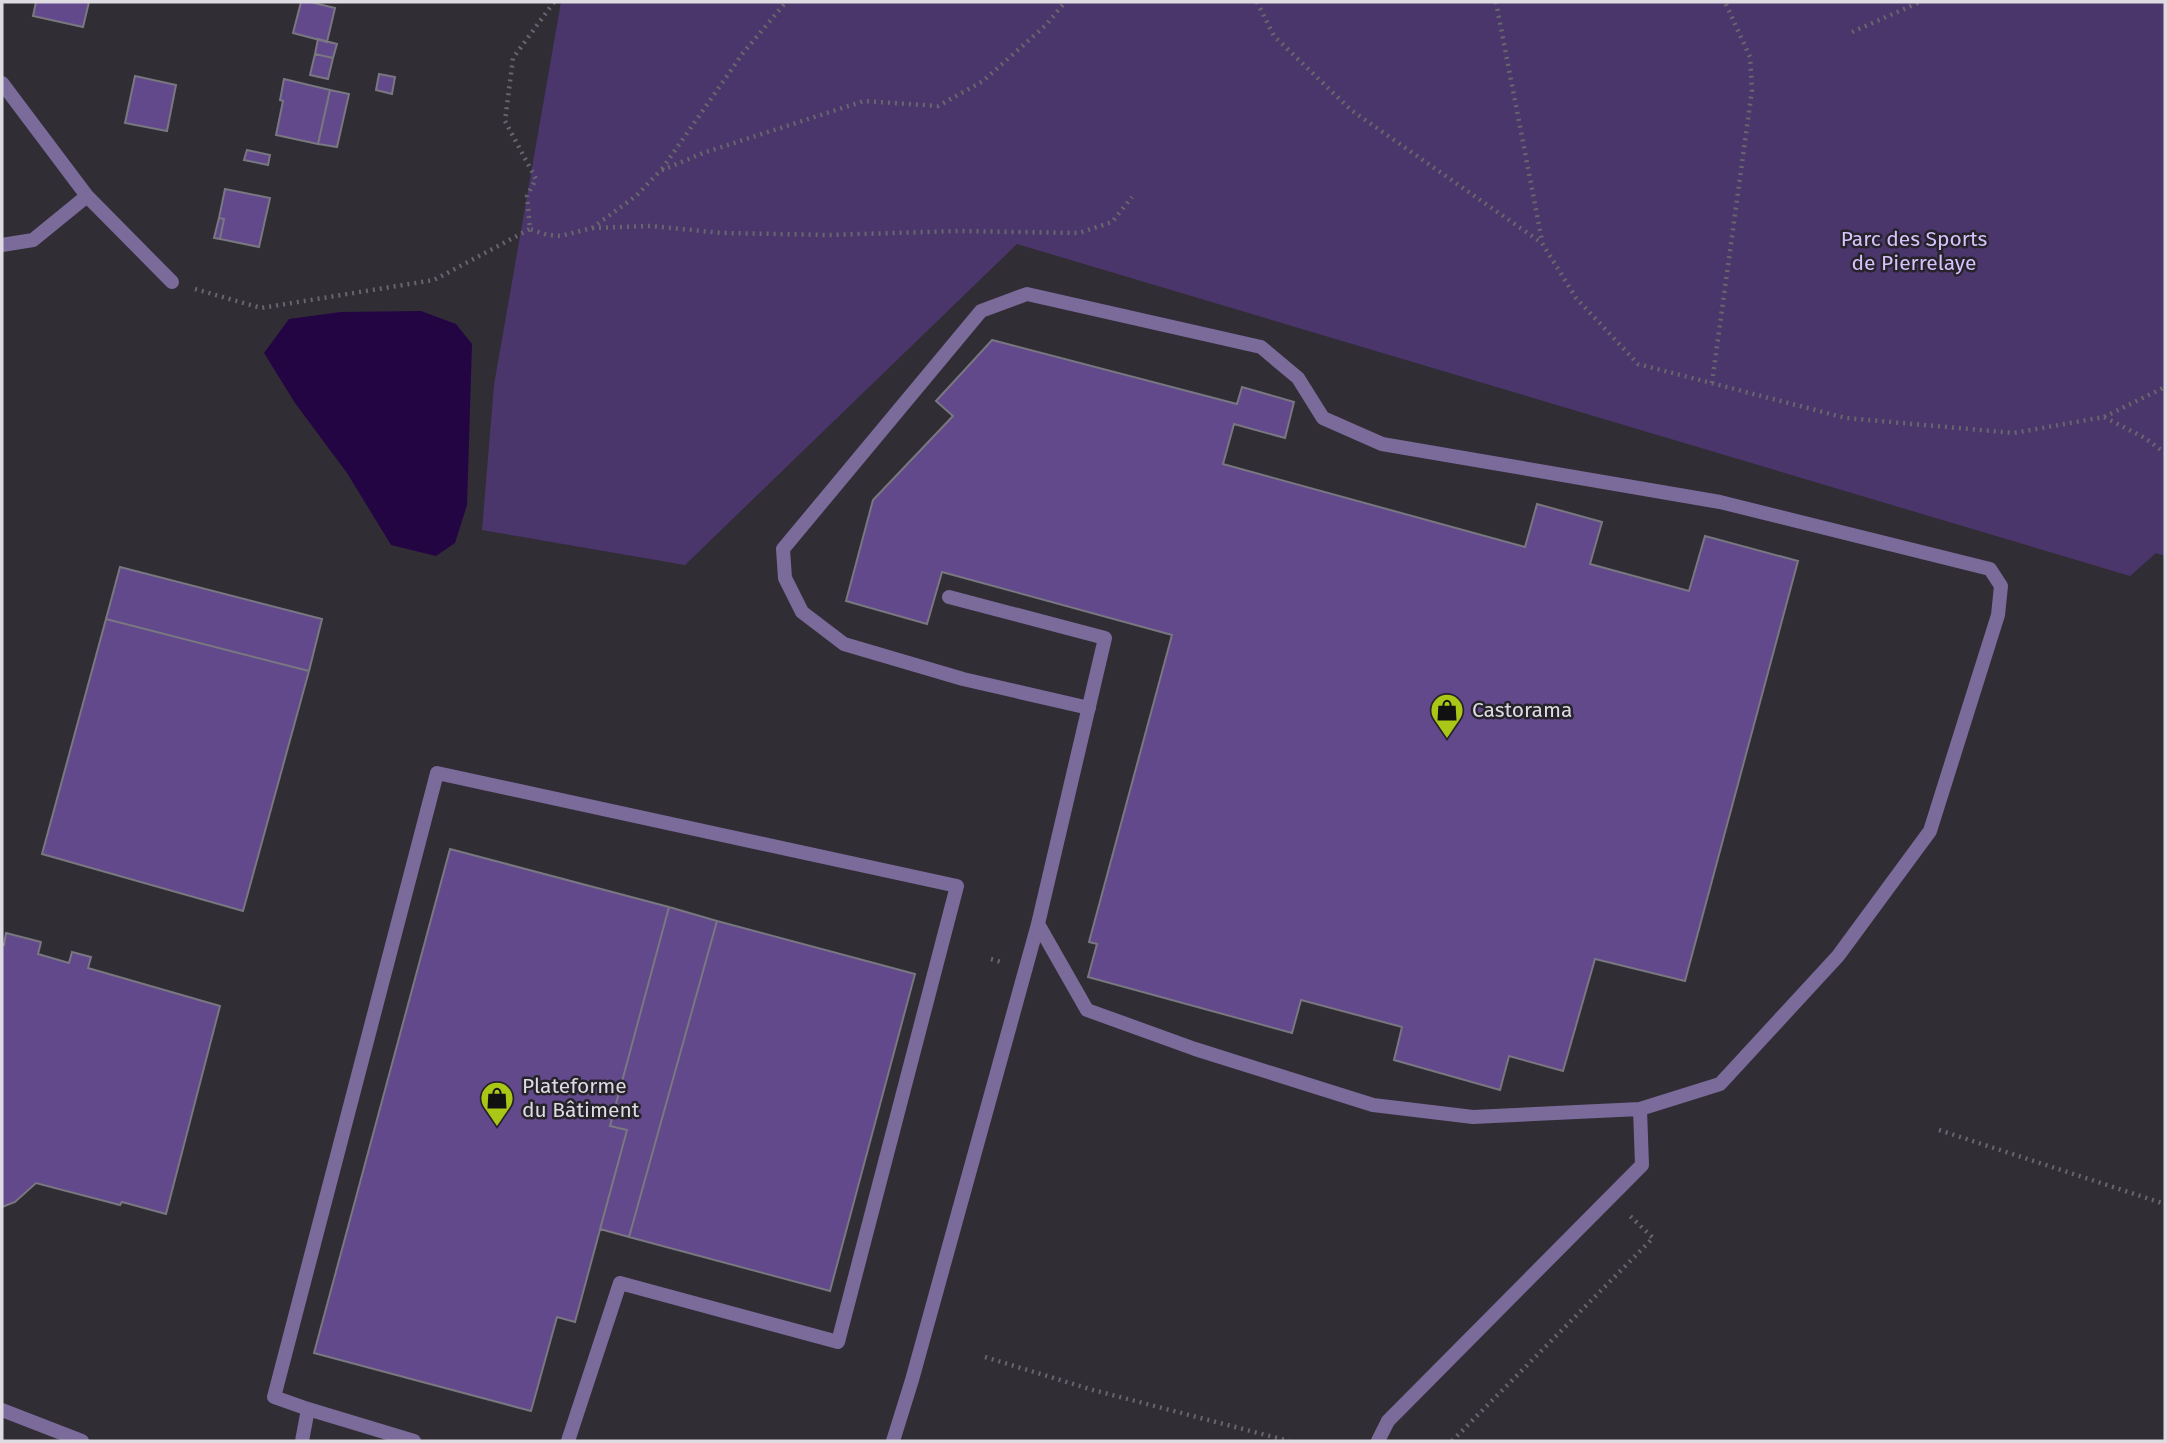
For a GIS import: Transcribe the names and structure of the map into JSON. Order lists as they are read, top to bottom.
{
  "parks": ["Parc des Sports de Pierrelaye"],
  "places": {
    "shop": ["Castorama", "Plateforme du Bâtiment"]
  }
}
